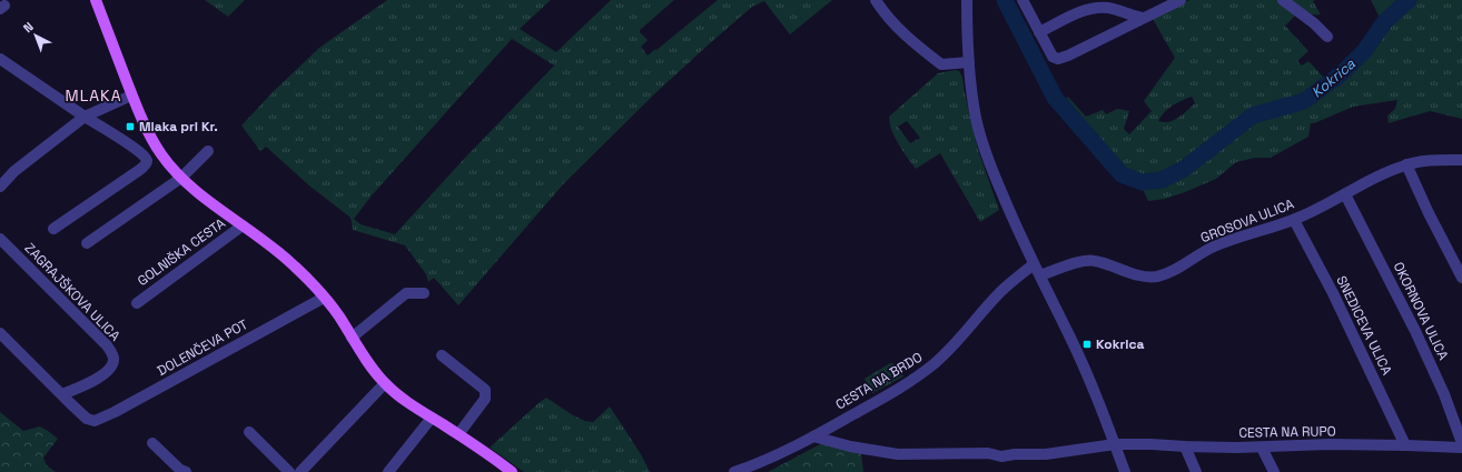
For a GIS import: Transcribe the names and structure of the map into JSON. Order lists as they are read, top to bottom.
{
  "streets": {
    "main road": ["GOLNIŠKA CESTA"],
    "street": [
      "GROSOVA ULICA",
      "ZAGRAJŠKOVA ULICA",
      "OKORNOVA ULICA",
      "SNEDICEVA ULICA",
      "DOLENČEVA POT",
      "CESTA NA BRDO",
      "CESTA NA RUPO"
    ]
  },
  "crossings": [
    ["GROSOVA ULICA", "OKORNOVA ULICA"],
    ["GROSOVA ULICA", "SNEDICEVA ULICA"],
    ["GOLNIŠKA CESTA", "DOLENČEVA POT"],
    ["ZAGRAJŠKOVA ULICA", "DOLENČEVA POT"],
    ["SNEDICEVA ULICA", "CESTA NA RUPO"],
    ["CESTA NA BRDO", "CESTA NA RUPO"]
  ],
  "districts": ["MLAKA"],
  "water": ["Kokrica"],
  "places": {
    "transit": ["Mlaka pri Kr.", "Kokrica"]
  },
  "north": "top left"
}
